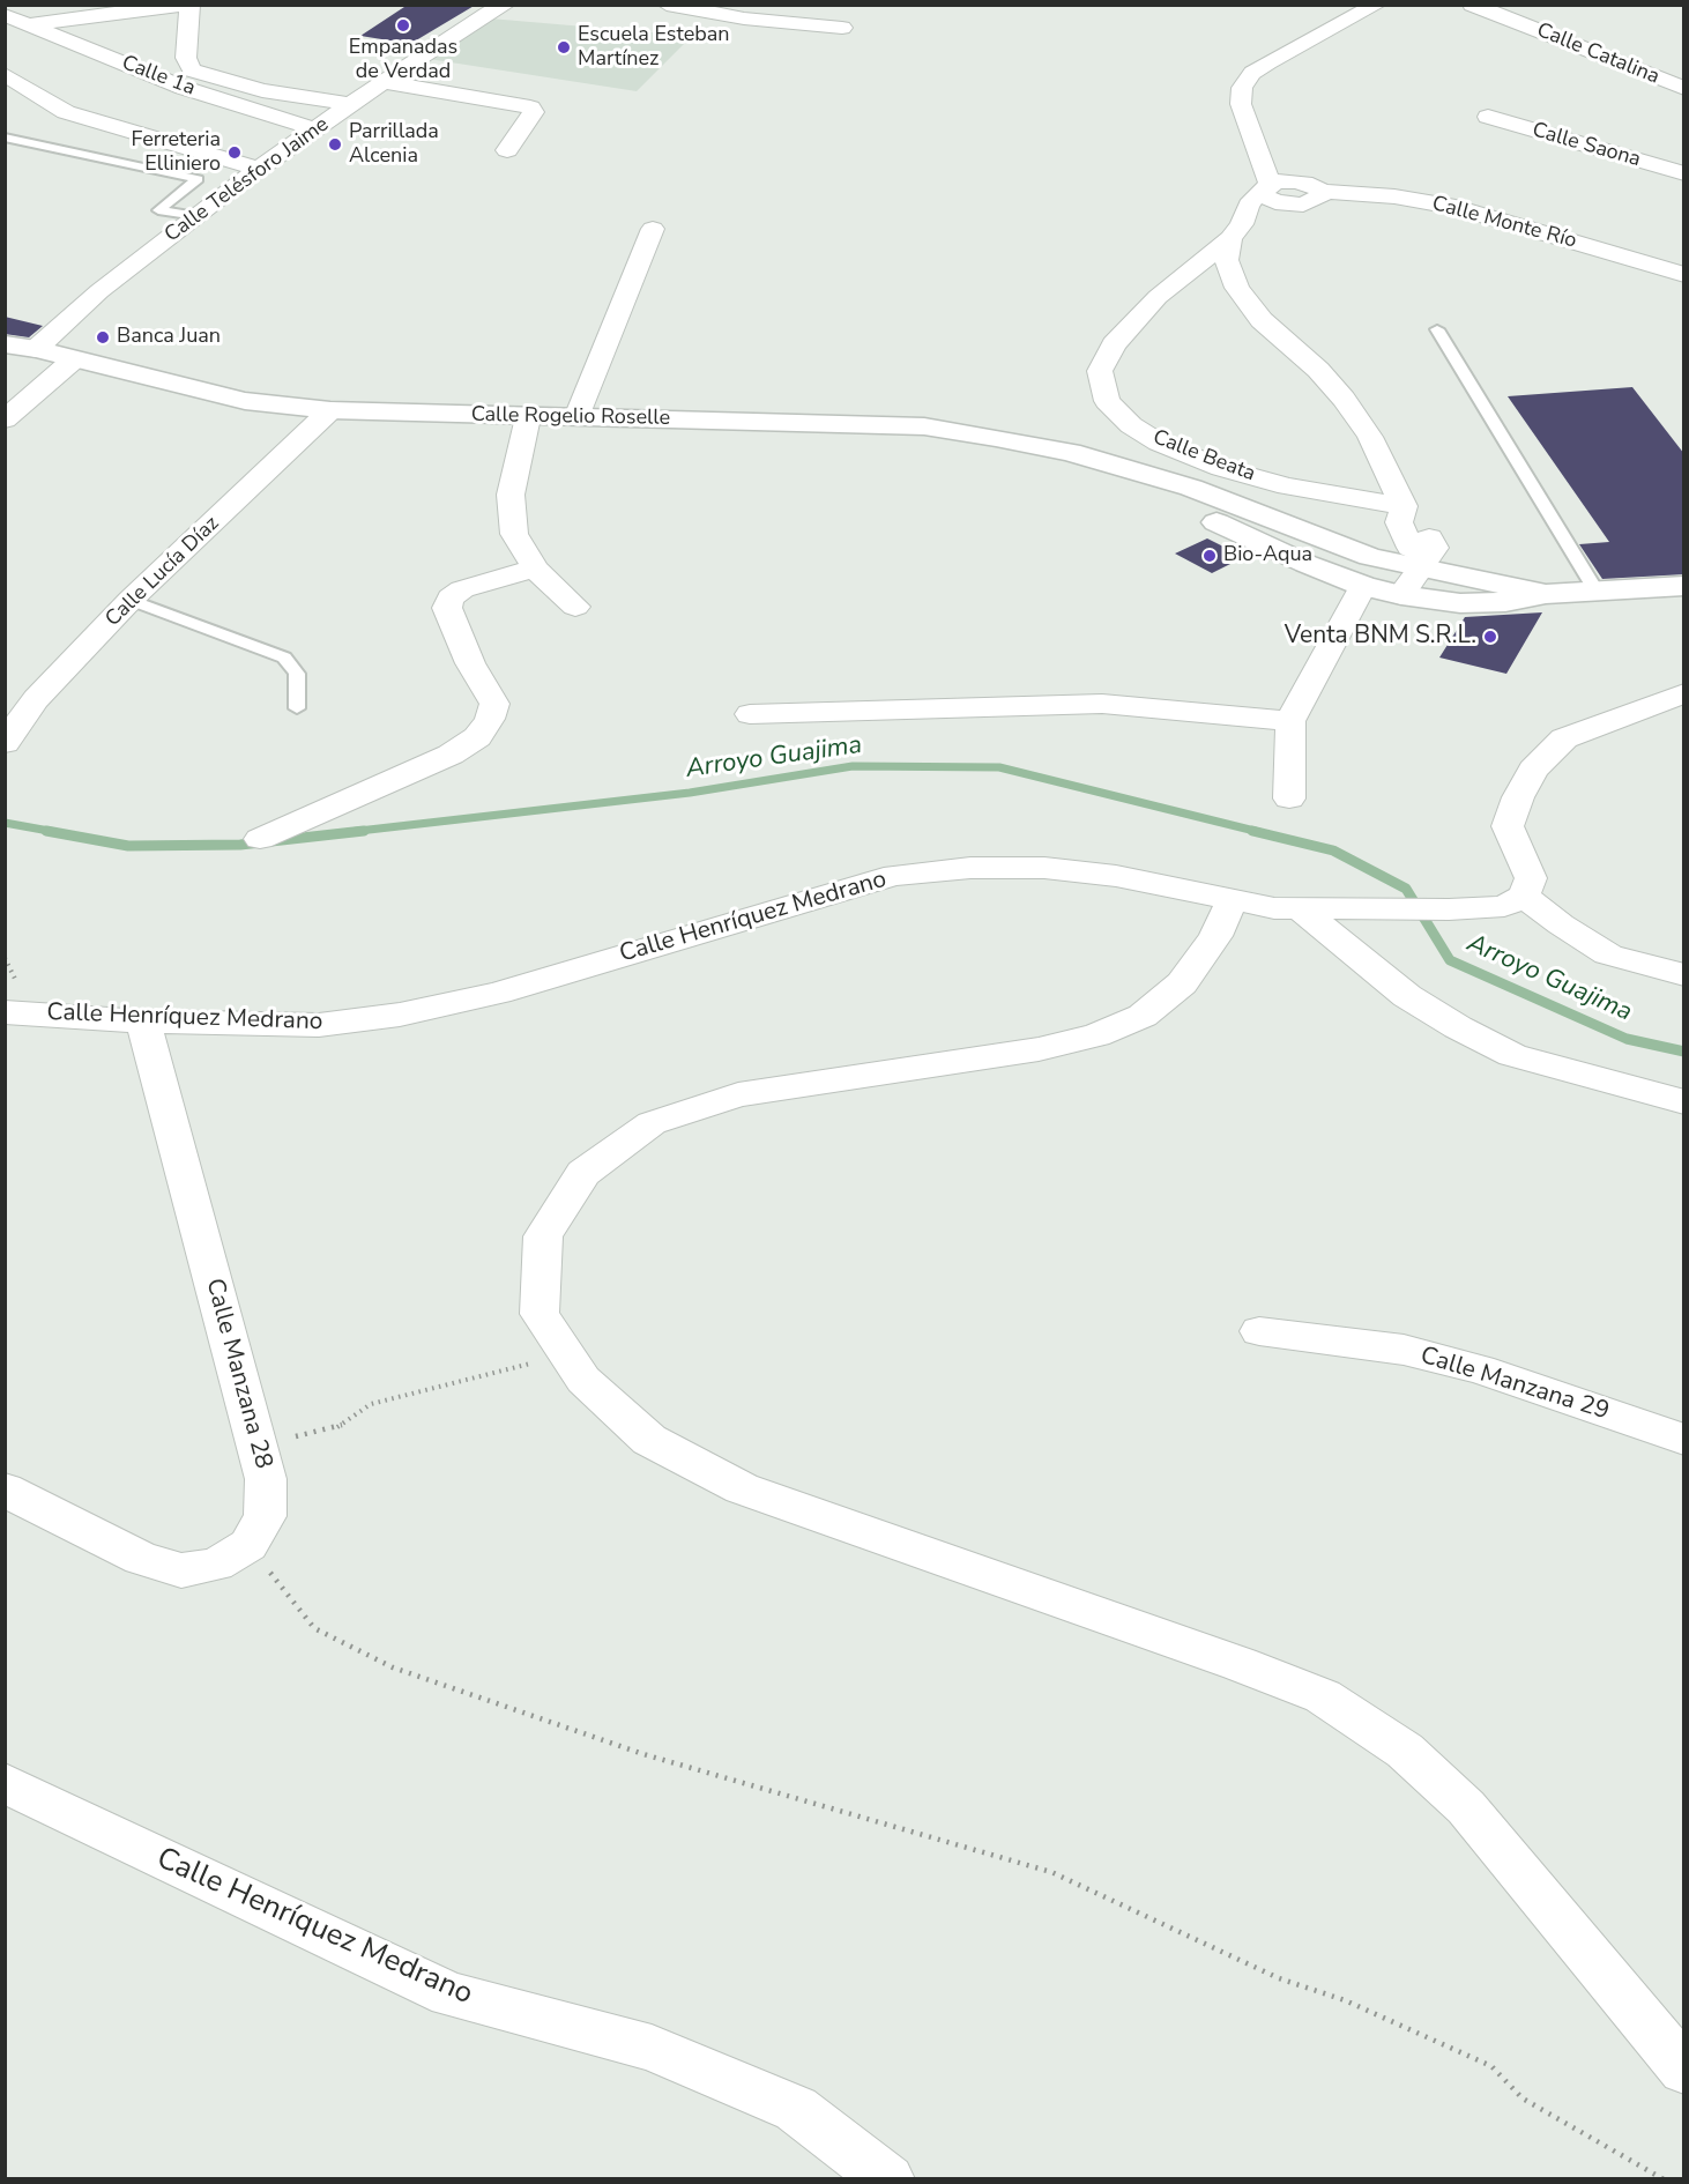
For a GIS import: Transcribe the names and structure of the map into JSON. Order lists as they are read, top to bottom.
{
  "streets": {
    "street": [
      "Calle Catalina",
      "Calle 1a",
      "Calle Saona",
      "Calle Telésforo Jaime",
      "Calle Monte Río",
      "Calle Rogelio Roselle",
      "Calle Beata",
      "Calle Lucía Díaz",
      "Calle Henríquez Medrano",
      "Calle Manzana 28",
      "Calle Manzana 29"
    ]
  },
  "crossings": [
    ["Calle 1a", "Calle Telésforo Jaime"],
    ["Calle Telésforo Jaime", "Calle Rogelio Roselle"],
    ["Calle Rogelio Roselle", "Calle Lucía Díaz"],
    ["Calle Henríquez Medrano", "Calle Manzana 28"]
  ],
  "water": ["Arroyo Guajima"],
  "places": [
    "Empanadas de Verdad",
    "Escuela Esteban Martínez",
    "Parrillada Alcenia",
    "Ferreteria Elliniero",
    "Banca Juan",
    "Bio-Aqua",
    "Venta BNM S.R.L."
  ]
}
